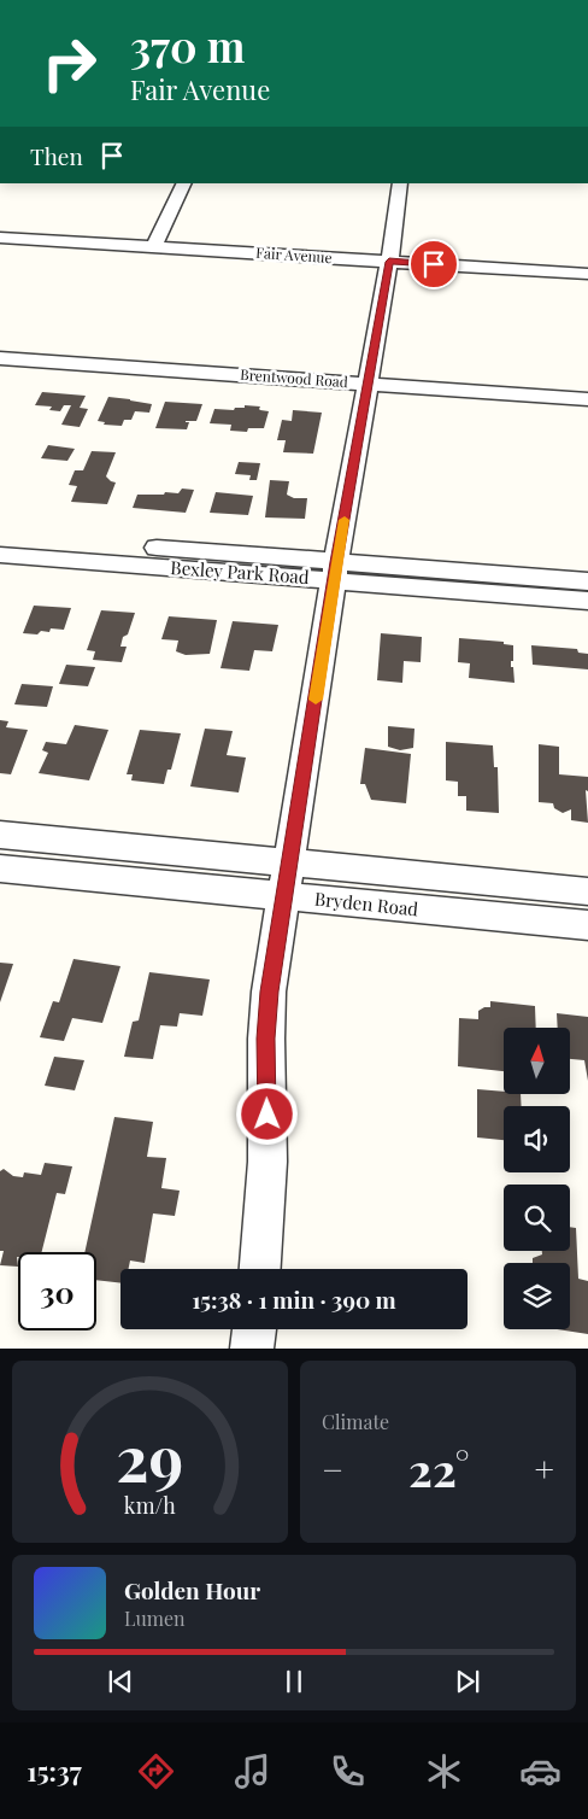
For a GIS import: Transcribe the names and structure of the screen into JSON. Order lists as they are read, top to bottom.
{
  "streets": {
    "street": [
      "Fair Avenue",
      "Brentwood Road",
      "Bexley Park Road",
      "Bryden Road"
    ]
  },
  "north": "top",
  "page": {
    "turn": ["370 m", "Fair Avenue"],
    "then": "Then",
    "limit": "30",
    "trip": "15:38 · 1 min · 390 m",
    "tile": "Climate",
    "heat": ["−", "22°", "+"],
    "song": ["Golden Hour", "Lumen"],
    "tabs": "15:37",
    "gauge": ["29", "km/h"]
  }
}
